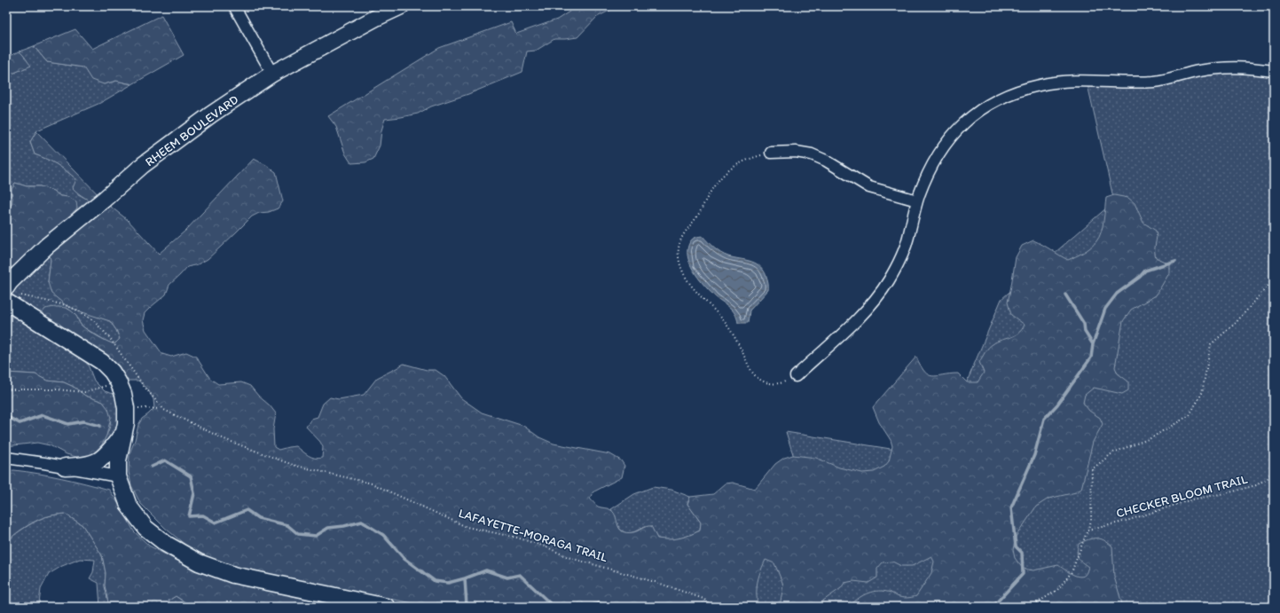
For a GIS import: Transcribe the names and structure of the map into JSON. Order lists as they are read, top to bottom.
{
  "streets": {
    "street": ["RHEEM BOULEVARD"],
    "path": ["CHECKER BLOOM TRAIL", "LAFAYETTE-MORAGA TRAIL"]
  },
  "crossings": [
    ["RHEEM BOULEVARD", "LAFAYETTE-MORAGA TRAIL"]
  ]
}
